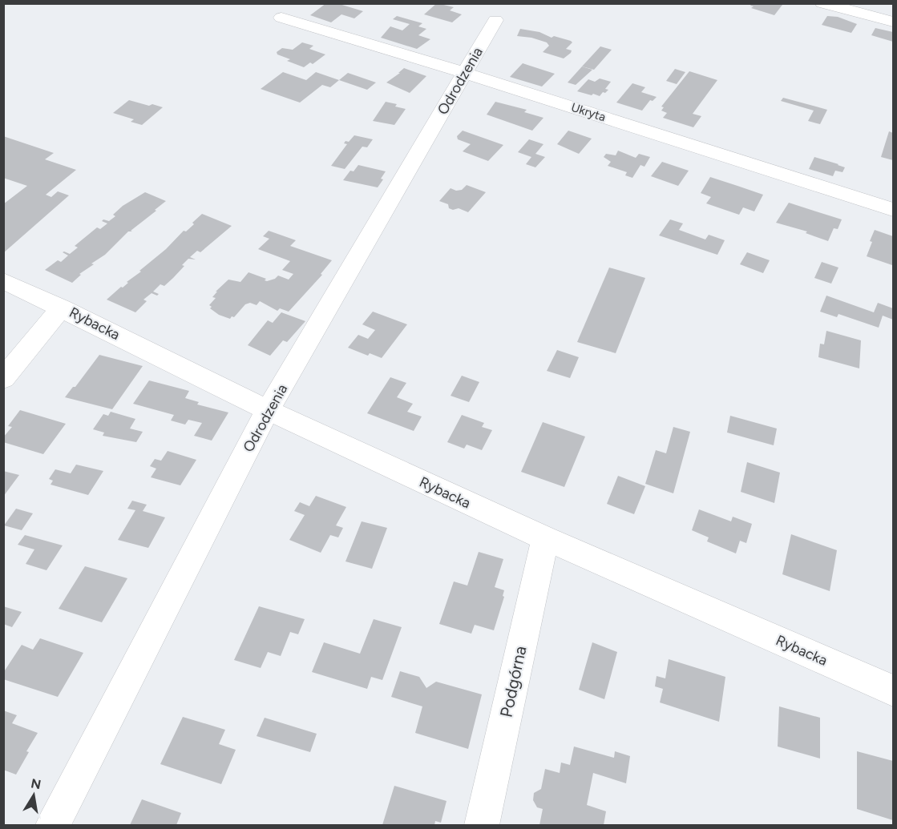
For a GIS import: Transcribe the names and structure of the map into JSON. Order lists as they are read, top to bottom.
{
  "streets": {
    "street": [
      "Odrodzenia",
      "Ukryta",
      "Rybacka",
      "Podgórna"
    ]
  },
  "crossings": [
    ["Odrodzenia", "Ukryta"],
    ["Odrodzenia", "Rybacka"],
    ["Rybacka", "Podgórna"]
  ],
  "north": "top"
}
